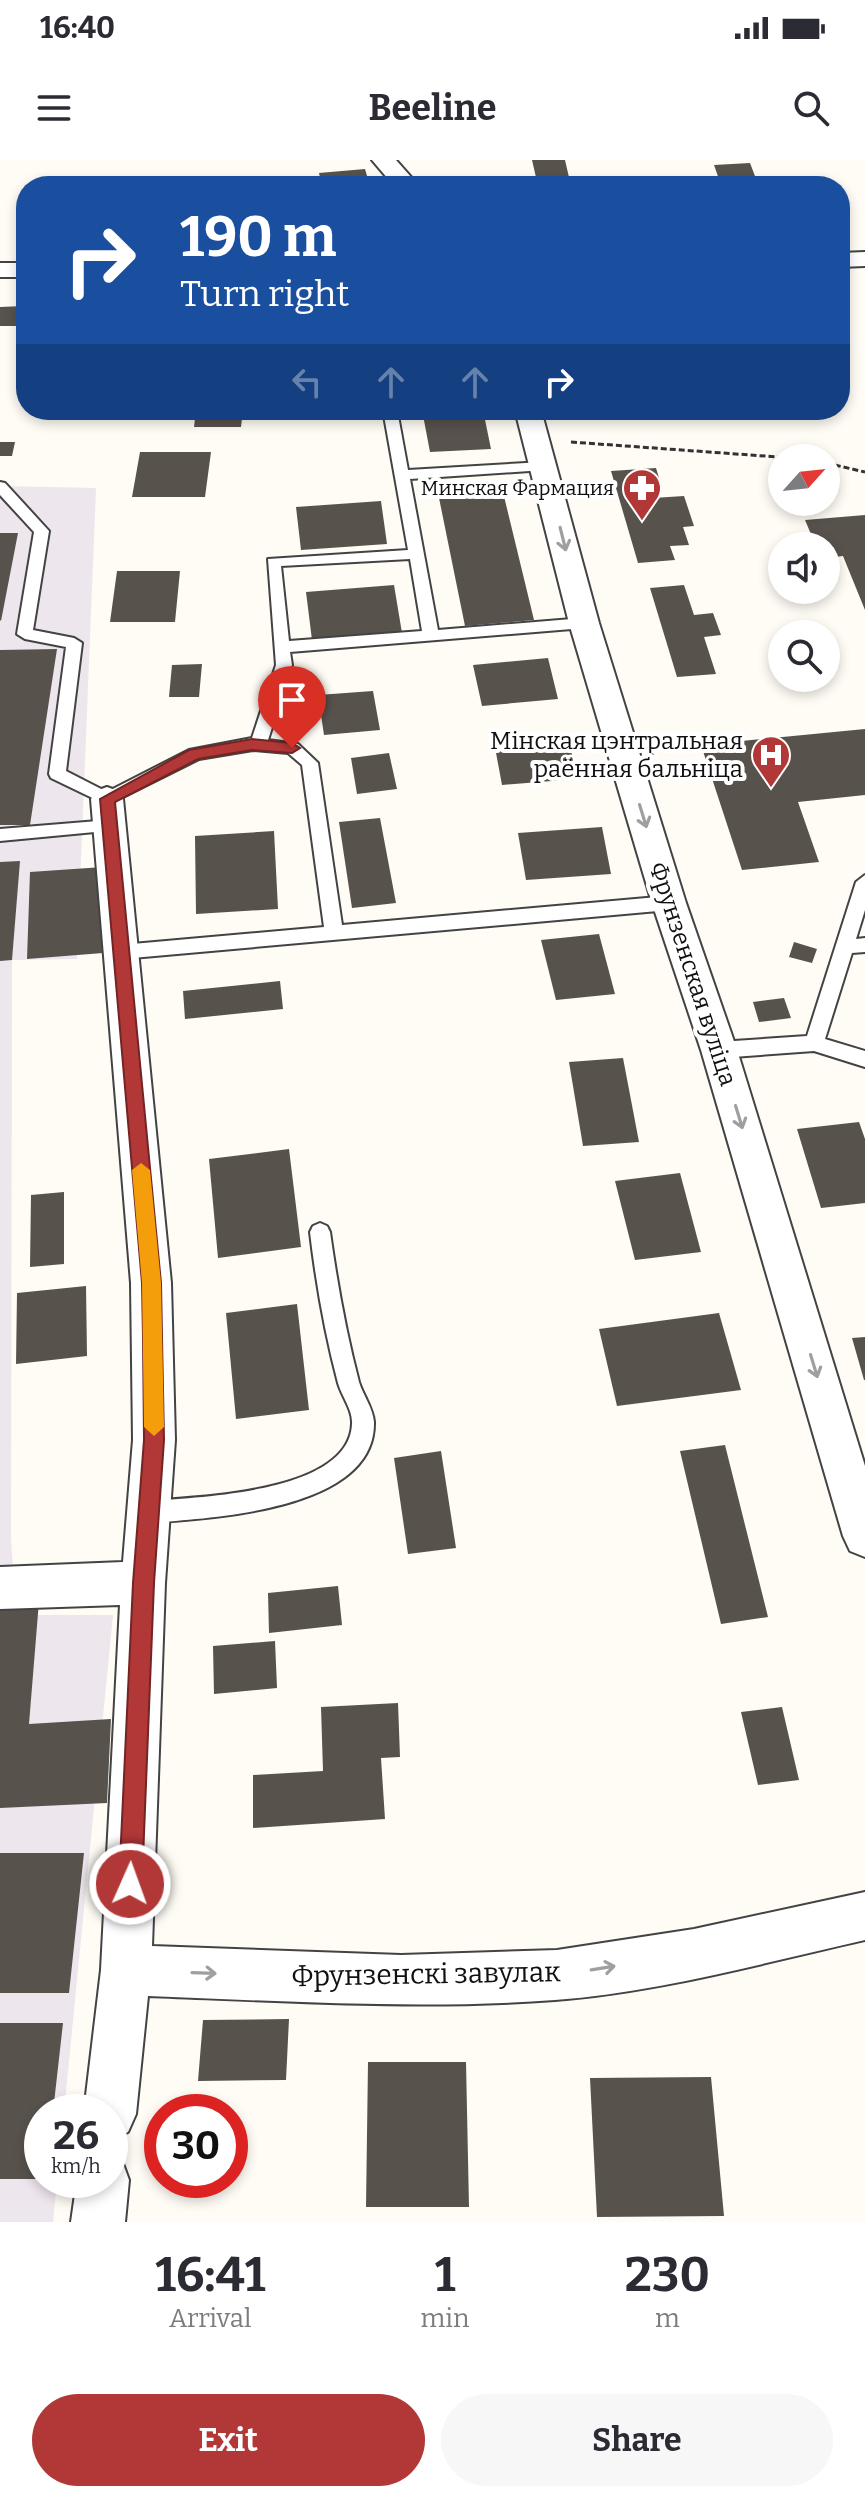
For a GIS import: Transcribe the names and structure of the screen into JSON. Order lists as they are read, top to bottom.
{
  "streets": {
    "street": ["Фрунзенская вуліца", "Фрунзенскі завулак"]
  },
  "one_way": ["Фрунзенская вуліца", "Фрунзенскі завулак"],
  "places": {
    "pharmacy": ["Минская Фармация"],
    "hospital": ["Мінская цэнтральная раённая бальніца"]
  },
  "north": "top right",
  "page": {
    "status": "16:40",
    "header": "Beeline",
    "turn": ["190 m", "Turn right"],
    "speed": "26 km/h",
    "limit": "30",
    "eta": [
      "16:41",
      "Arrival",
      "1",
      "min",
      "230",
      "m"
    ],
    "buttons": ["Exit", "Share"]
  }
}
